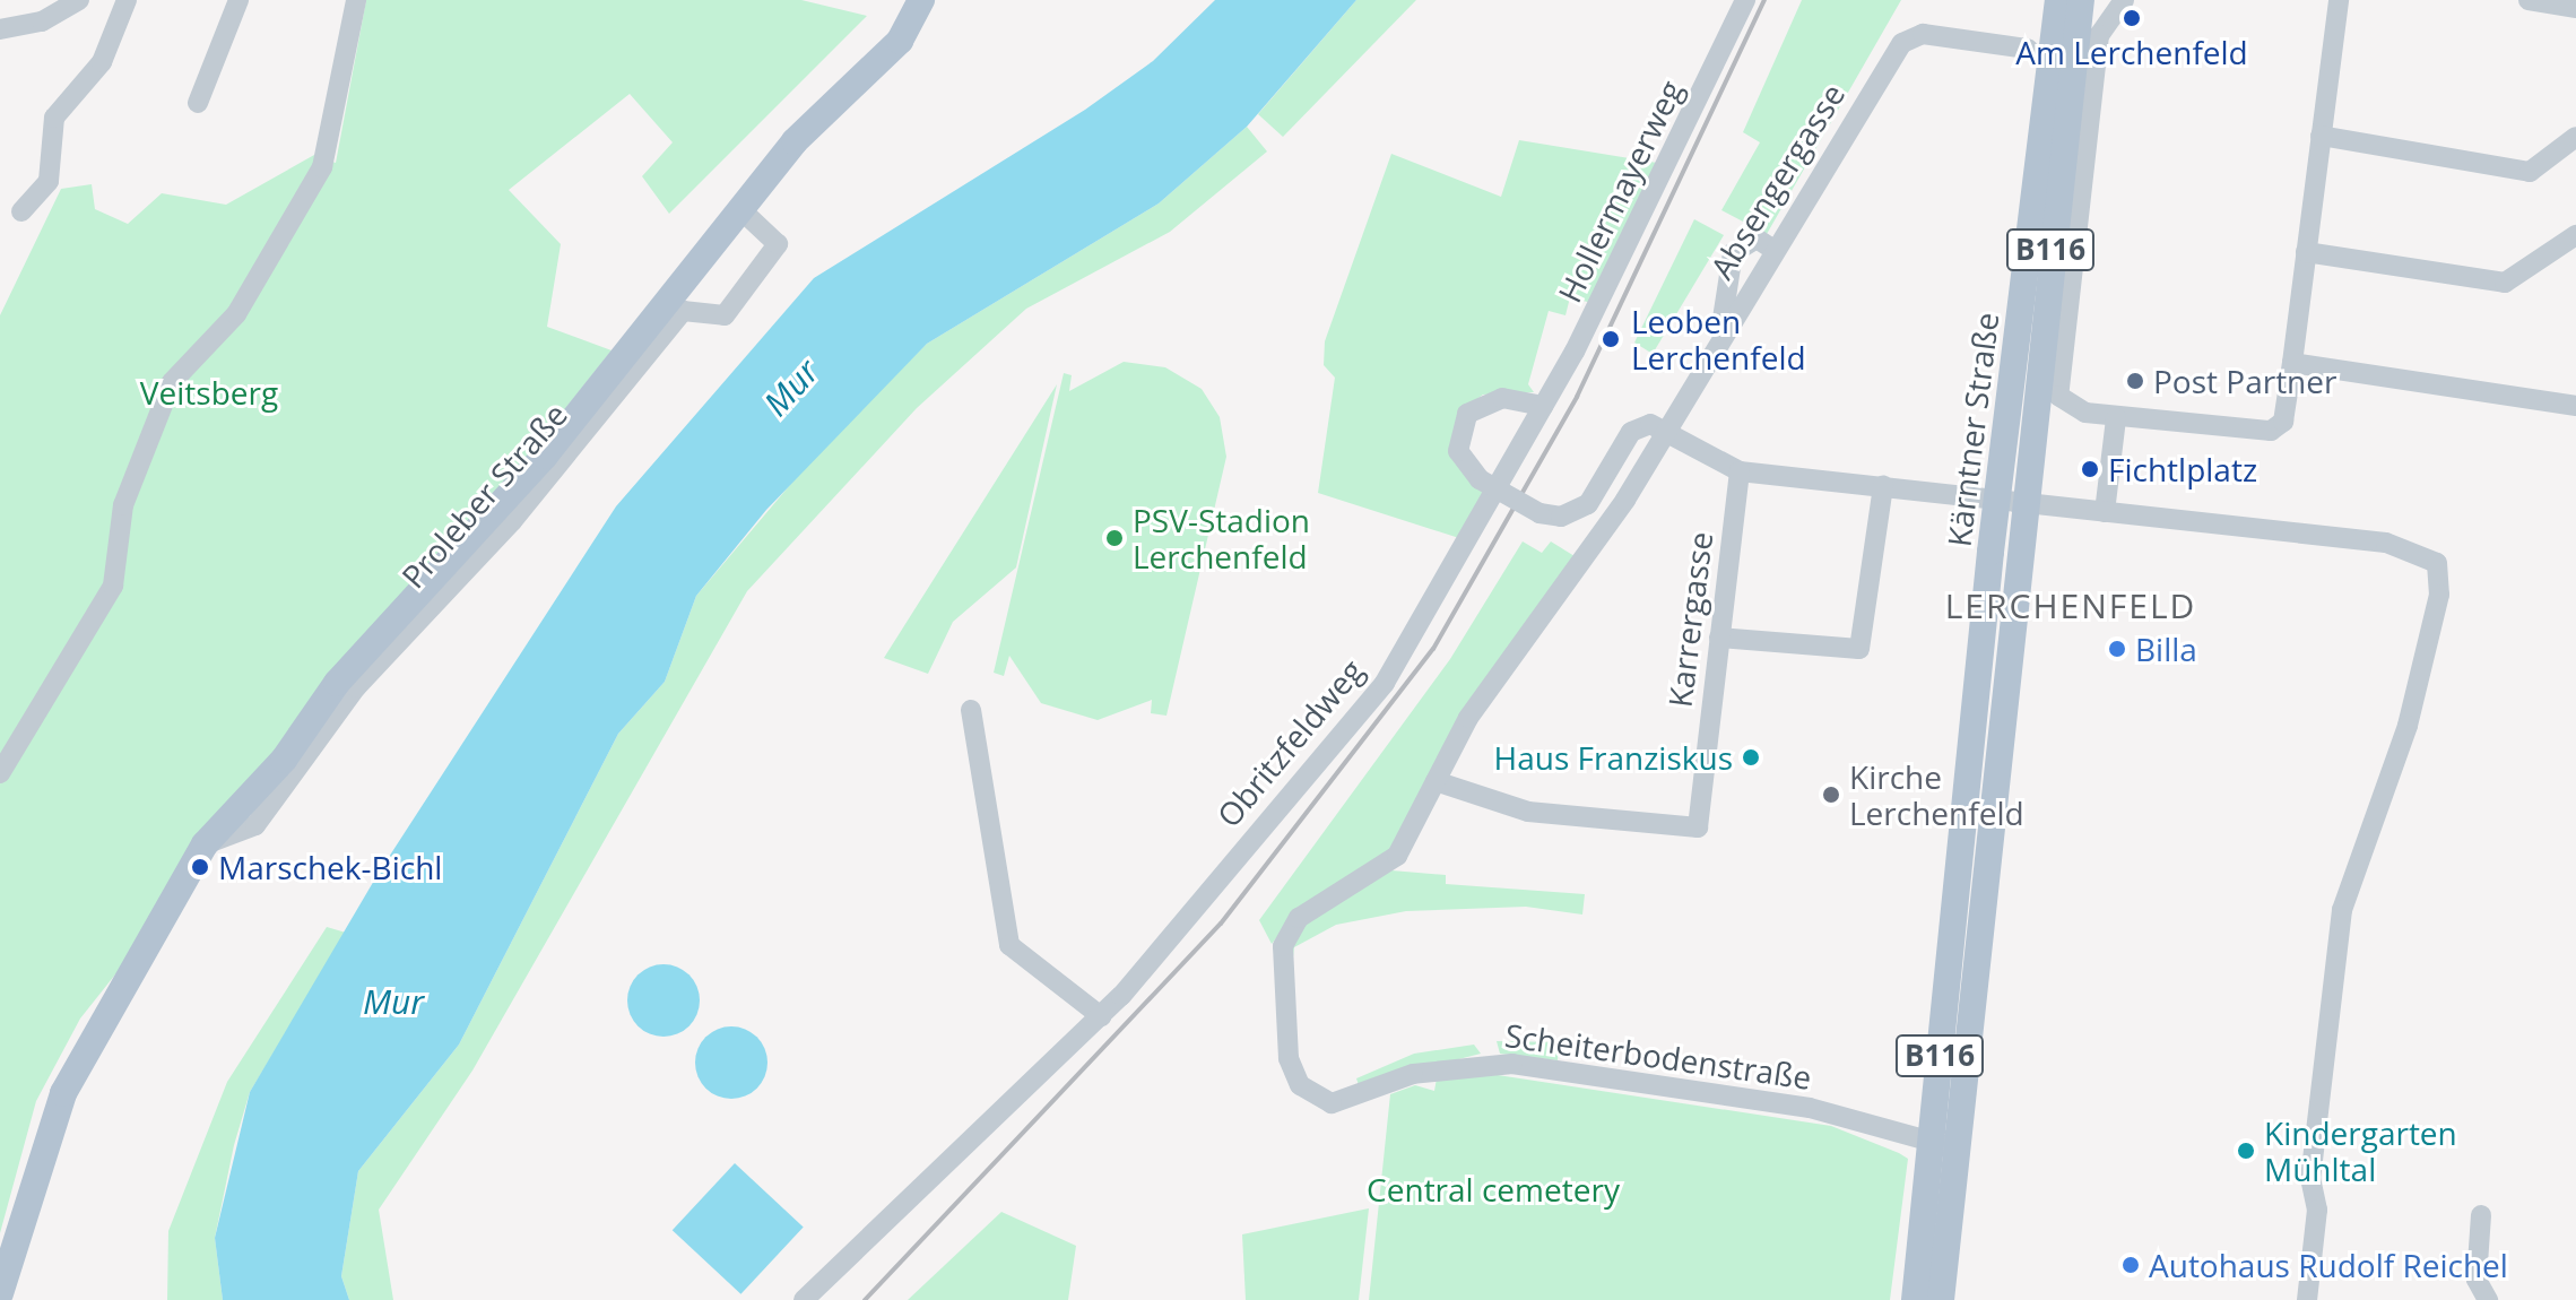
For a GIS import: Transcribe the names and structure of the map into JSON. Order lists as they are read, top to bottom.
{
  "streets": {
    "main road": ["B116", "Kärntner Straße", "Proleber Straße"],
    "street": [
      "Absengergasse",
      "Hollermayerweg",
      "Karrergasse",
      "Obritzfeldweg",
      "Scheiterbodenstraße"
    ]
  },
  "crossings": [
    ["Absengergasse", "Karrergasse"],
    ["Absengergasse", "Scheiterbodenstraße"],
    ["Hollermayerweg", "Obritzfeldweg"],
    ["Kärntner Straße", "Scheiterbodenstraße"],
    ["Karrergasse", "Scheiterbodenstraße"]
  ],
  "districts": ["LERCHENFELD"],
  "water": ["Mur"],
  "parks": ["Veitsberg", "Central cemetery"],
  "places": [
    "Am Lerchenfeld",
    "Leoben Lerchenfeld",
    "Post Partner",
    "Fichtlplatz",
    "PSV-Stadion Lerchenfeld",
    "Billa",
    "Haus Franziskus",
    "Kirche Lerchenfeld",
    "Marschek-Bichl",
    "Kindergarten Mühltal",
    "Autohaus Rudolf Reichel"
  ]
}
